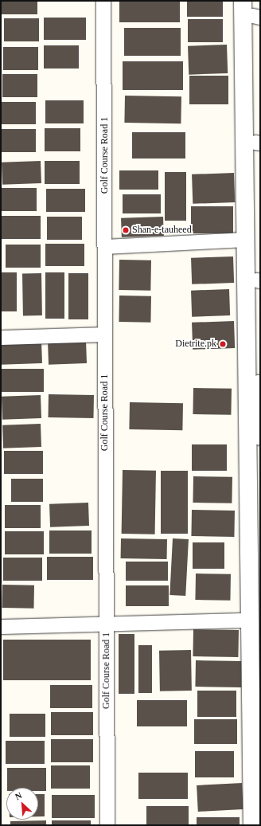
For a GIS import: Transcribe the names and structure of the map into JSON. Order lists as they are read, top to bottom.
{
  "streets": {
    "street": ["Golf Course Road 1"]
  },
  "places": ["Shan-e-tauheed", "Dietrite.pk"],
  "north": "top left"
}
